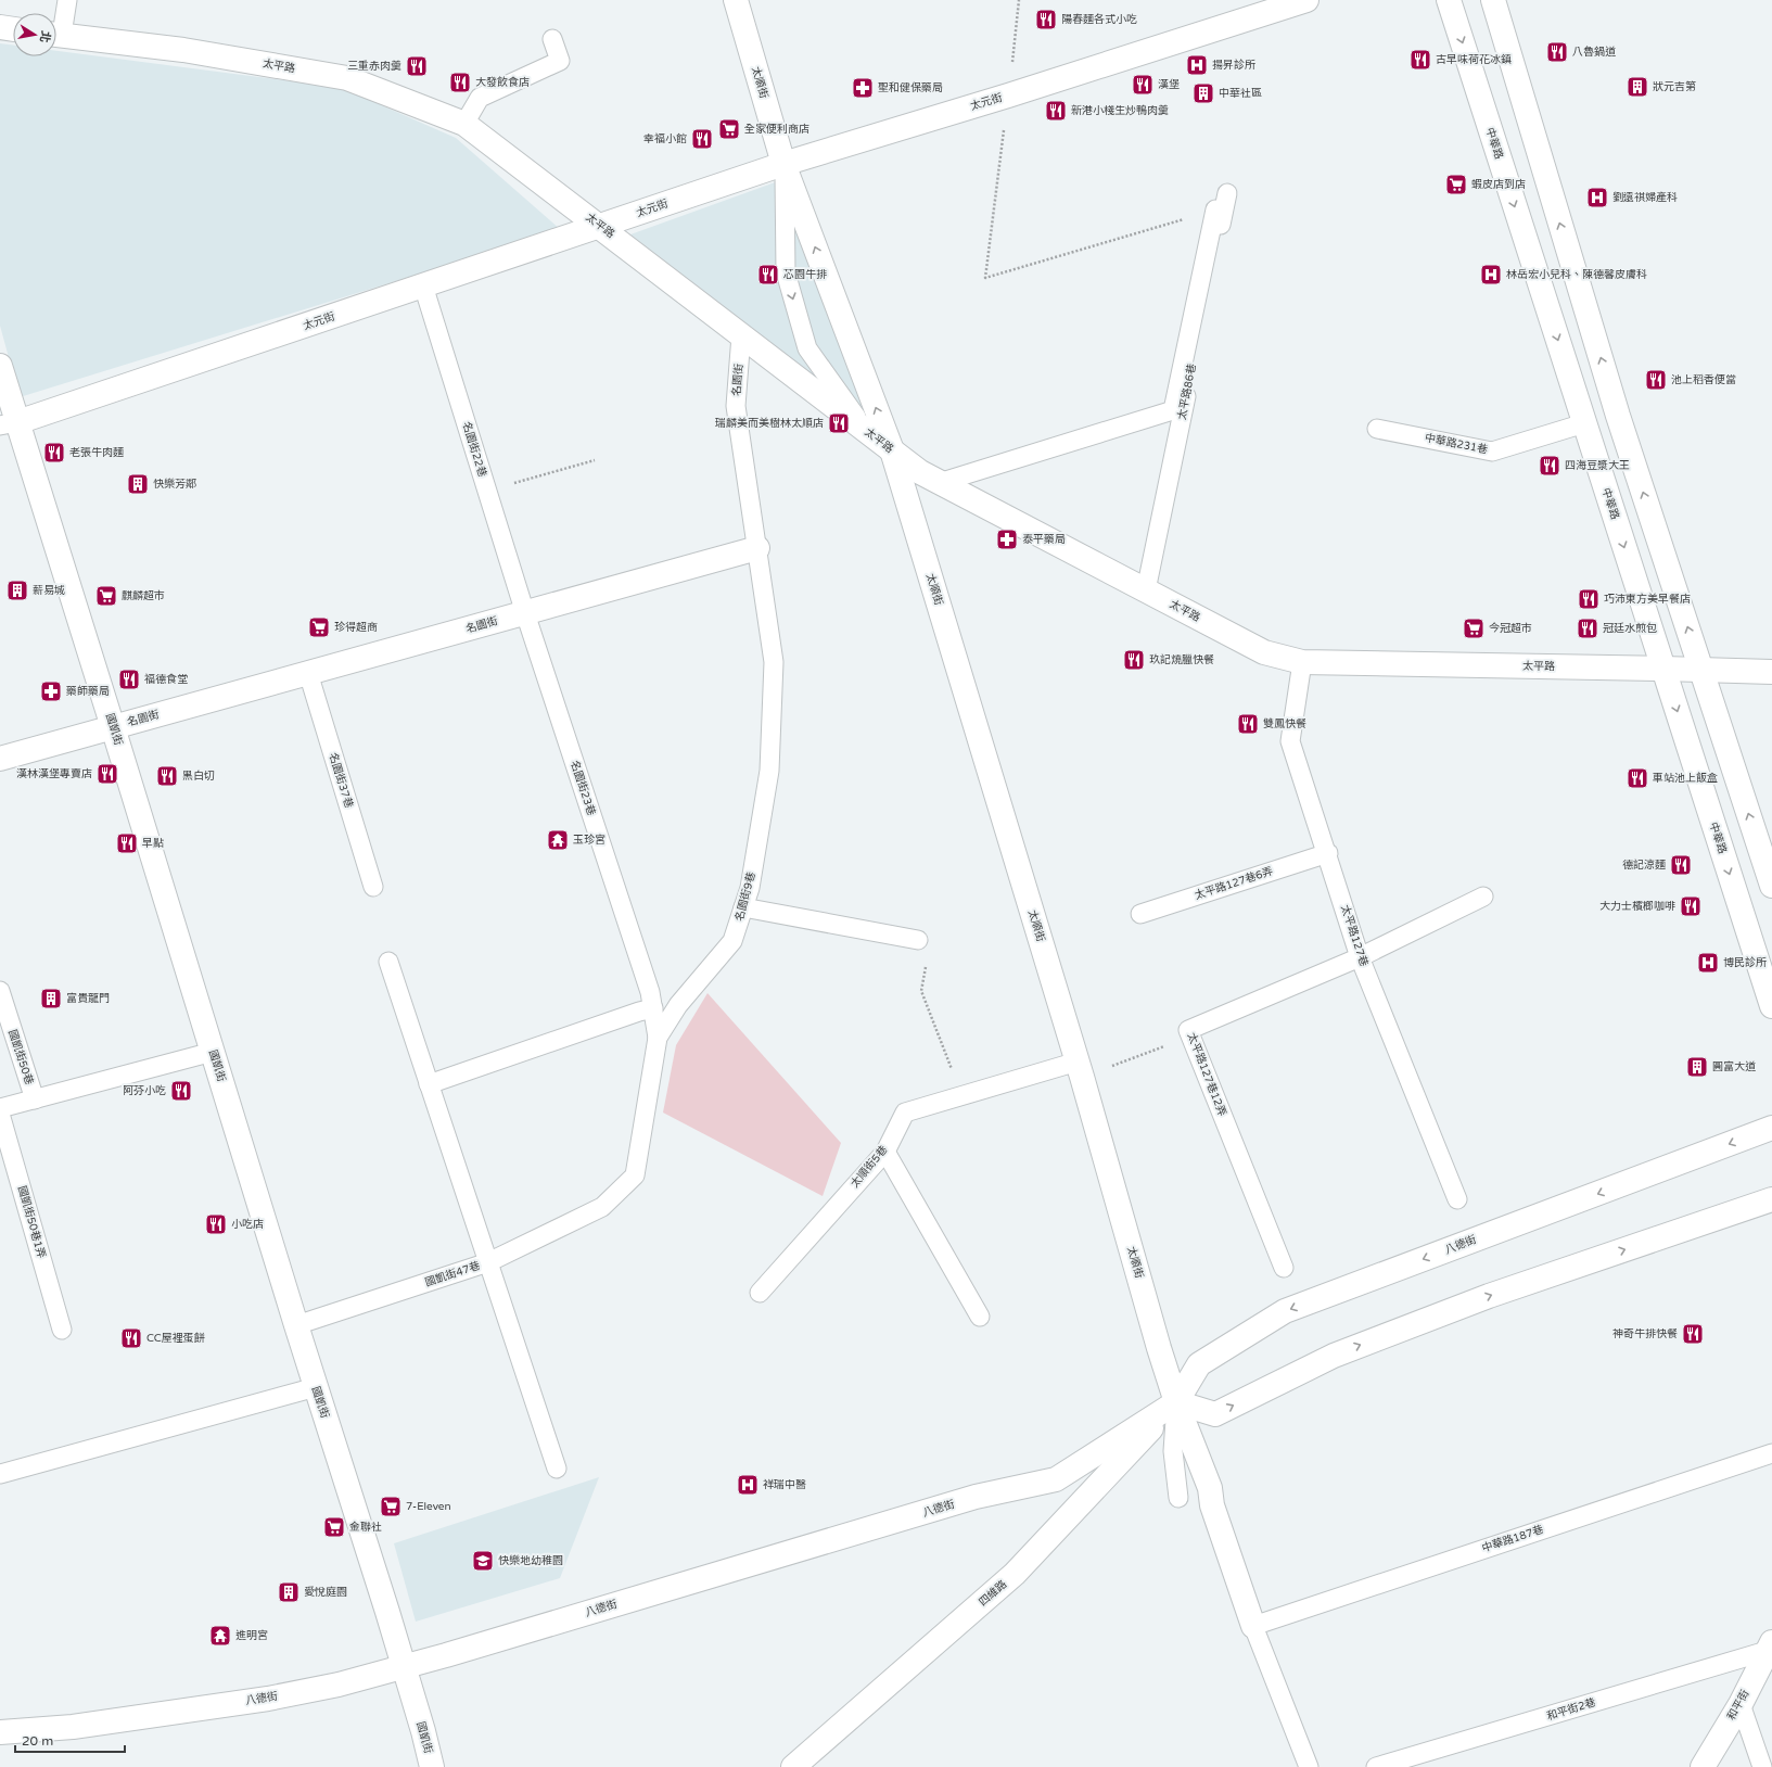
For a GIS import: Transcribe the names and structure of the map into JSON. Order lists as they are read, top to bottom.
{
  "streets": {
    "street": [
      "太平路",
      "太順街",
      "太元街",
      "中華路",
      "名園街",
      "國凱街",
      "八德街",
      "四維路",
      "和平街"
    ],
    "lane": [
      "太平路86巷",
      "中華路231巷",
      "名園街22巷",
      "名園街37巷",
      "名園街23巷",
      "太平路127巷6弄",
      "名園街9巷",
      "太平路127巷",
      "國凱街50巷",
      "太平路127巷12弄",
      "太順街5巷",
      "國凱街50巷1弄",
      "國凱街47巷",
      "中華路187巷",
      "和平街2巷"
    ]
  },
  "crossings": [
    ["太平路", "太順街"],
    ["太平路", "太元街"],
    ["太平路", "中華路"],
    ["太平路", "名園街"],
    ["太平路", "太平路86巷"],
    ["太平路", "太平路127巷"],
    ["太順街", "太元街"],
    ["太順街", "太順街5巷"],
    ["太順街", "八德街"],
    ["太順街", "中華路187巷"],
    ["太順街", "四維路"],
    ["太元街", "名園街22巷"],
    ["太元街", "國凱街"],
    ["中華路", "中華路231巷"],
    ["名園街", "名園街22巷"],
    ["名園街", "國凱街"],
    ["名園街", "名園街37巷"],
    ["名園街", "名園街23巷"],
    ["名園街", "名園街9巷"],
    ["名園街22巷", "名園街23巷"],
    ["國凱街", "八德街"],
    ["國凱街", "國凱街47巷"],
    ["名園街23巷", "名園街9巷"],
    ["太平路127巷6弄", "太平路127巷"],
    ["名園街9巷", "國凱街47巷"],
    ["太平路127巷", "太平路127巷12弄"],
    ["八德街", "四維路"],
    ["和平街", "和平街2巷"]
  ],
  "places": {
    "restaurant": [
      "陽春麵各式小吃",
      "八魯鍋道",
      "古早味荷花冰鎮",
      "三重赤肉羹",
      "大發飲食店",
      "漢堡",
      "新港小棧生炒鴨肉羹",
      "幸福小館",
      "芯園牛排",
      "池上稻香便當",
      "瑞麟美而美樹林太順店",
      "老張牛肉麵",
      "四海豆漿大王",
      "巧沛東方美早餐店",
      "冠廷水煎包",
      "玖記燒臘快餐",
      "福德食堂",
      "雙鳳快餐",
      "漢林漢堡專賣店",
      "黑白切",
      "車站池上飯盒",
      "早點",
      "德記涼麵",
      "大力士檳榔咖啡",
      "阿芬小吃",
      "小吃店",
      "神奇牛排快餐",
      "CC屋裡蛋餅"
    ],
    "hospital": [
      "揚昇診所",
      "劉遠祺婦產科",
      "林岳宏小兒科、陳德馨皮膚科",
      "博民診所",
      "祥瑞中醫"
    ],
    "building": [
      "狀元吉第",
      "中華社區",
      "快樂芳鄰",
      "薪易城",
      "富貴龍門",
      "圓富大道",
      "愛悅庭園"
    ],
    "pharmacy": ["聖和健保藥局", "泰平藥局", "藥師藥局"],
    "supermarket": [
      "全家便利商店",
      "蝦皮店到店",
      "麒麟超市",
      "珍得超商",
      "今冠超市",
      "7-Eleven",
      "金聯社"
    ],
    "temple": ["玉珍宮", "進明宮"],
    "school or university": ["快樂地幼稚園"]
  },
  "scale_bar": "20 m",
  "north": "right"
}
